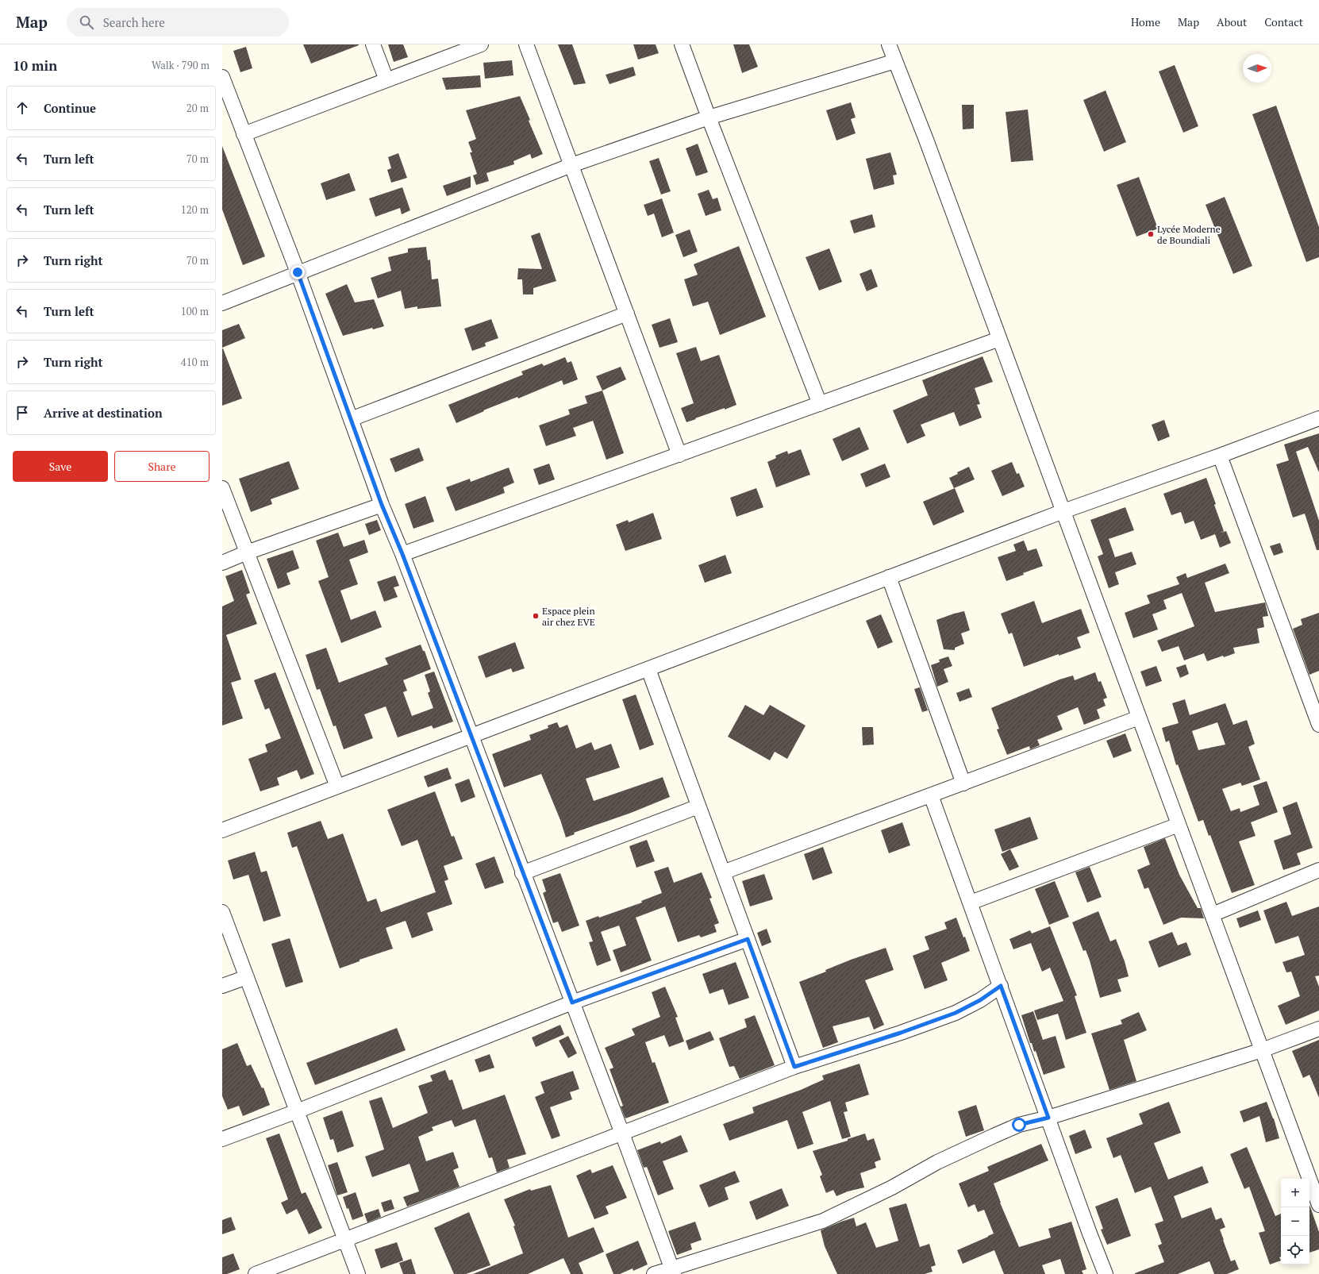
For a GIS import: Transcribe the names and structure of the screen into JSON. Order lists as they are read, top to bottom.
{
  "places": ["Lycée Moderne de Boundiali", "Espace plein air chez EVE"],
  "north": "right",
  "page": {
    "header": "Map",
    "search": "Search here",
    "nav": [
      "Home",
      "Map",
      "About",
      "Contact"
    ],
    "heading": ["10 min", "Walk · 790 m"],
    "list": [
      ["Continue", "20 m"],
      ["Turn left", "70 m"],
      ["Turn left", "120 m"],
      ["Turn right", "70 m"],
      ["Turn left", "100 m"],
      ["Turn right", "410 m"],
      "Arrive at destination"
    ],
    "buttons": ["Save", "Share"],
    "map_buttons": ["+", "−"]
  }
}
